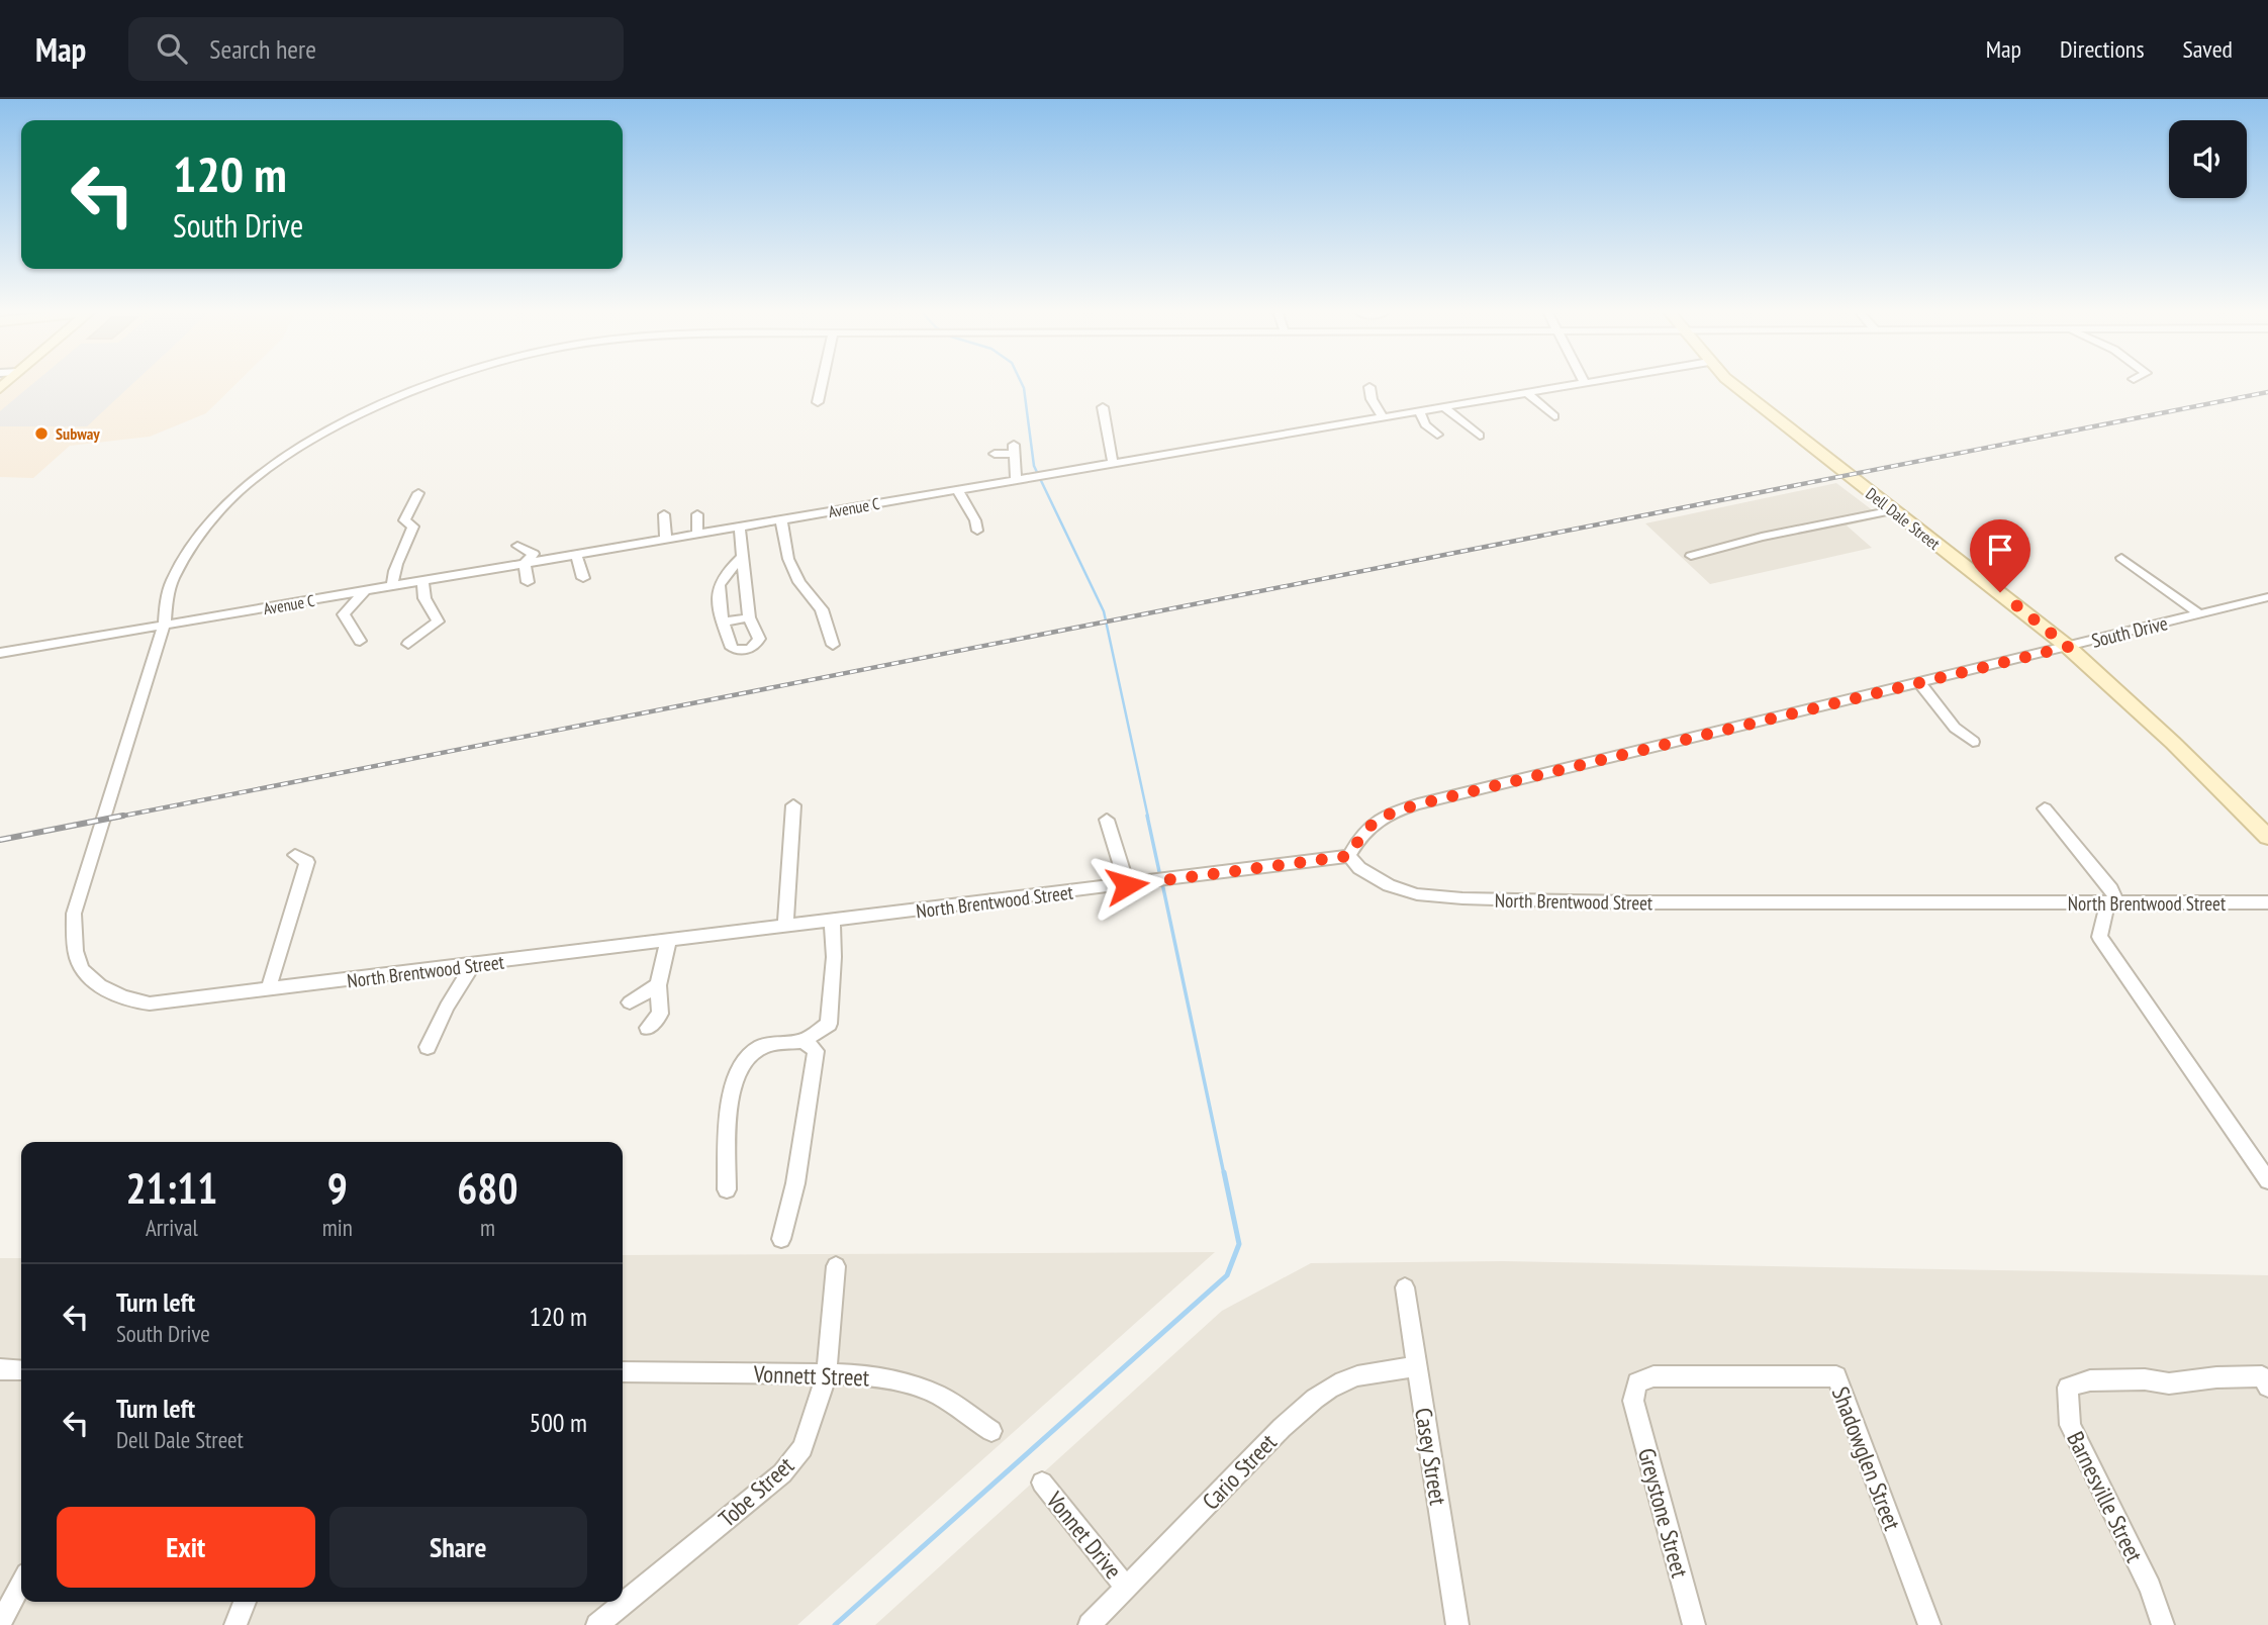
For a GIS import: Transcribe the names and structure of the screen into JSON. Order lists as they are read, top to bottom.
{
  "streets": {
    "main road": ["Dell Dale Street"],
    "street": [
      "Avenue C",
      "South Drive",
      "North Brentwood Street",
      "Vonnett Street",
      "Casey Street",
      "Shadowglen Street",
      "Cario Street",
      "Tobe Street",
      "Barnesville Street",
      "Greystone Street",
      "Vonnet Drive"
    ]
  },
  "crossings": [
    ["Avenue C", "North Brentwood Street"],
    ["Dell Dale Street", "South Drive"],
    ["South Drive", "North Brentwood Street"],
    ["Vonnett Street", "Tobe Street"],
    ["Casey Street", "Cario Street"],
    ["Shadowglen Street", "Greystone Street"],
    ["Cario Street", "Vonnet Drive"]
  ],
  "places": ["Subway"],
  "page": {
    "header": "Map",
    "search": "Search here",
    "nav": ["Map", "Directions", "Saved"],
    "turn": ["120 m", "South Drive"],
    "eta": [
      "21:11",
      "Arrival",
      "9",
      "min",
      "680",
      "m"
    ],
    "list": [
      {
        "name": "Turn left",
        "note": "South Drive",
        "value": "120 m"
      },
      {
        "name": "Turn left",
        "note": "Dell Dale Street",
        "value": "500 m"
      }
    ],
    "buttons": ["Exit", "Share"]
  }
}
